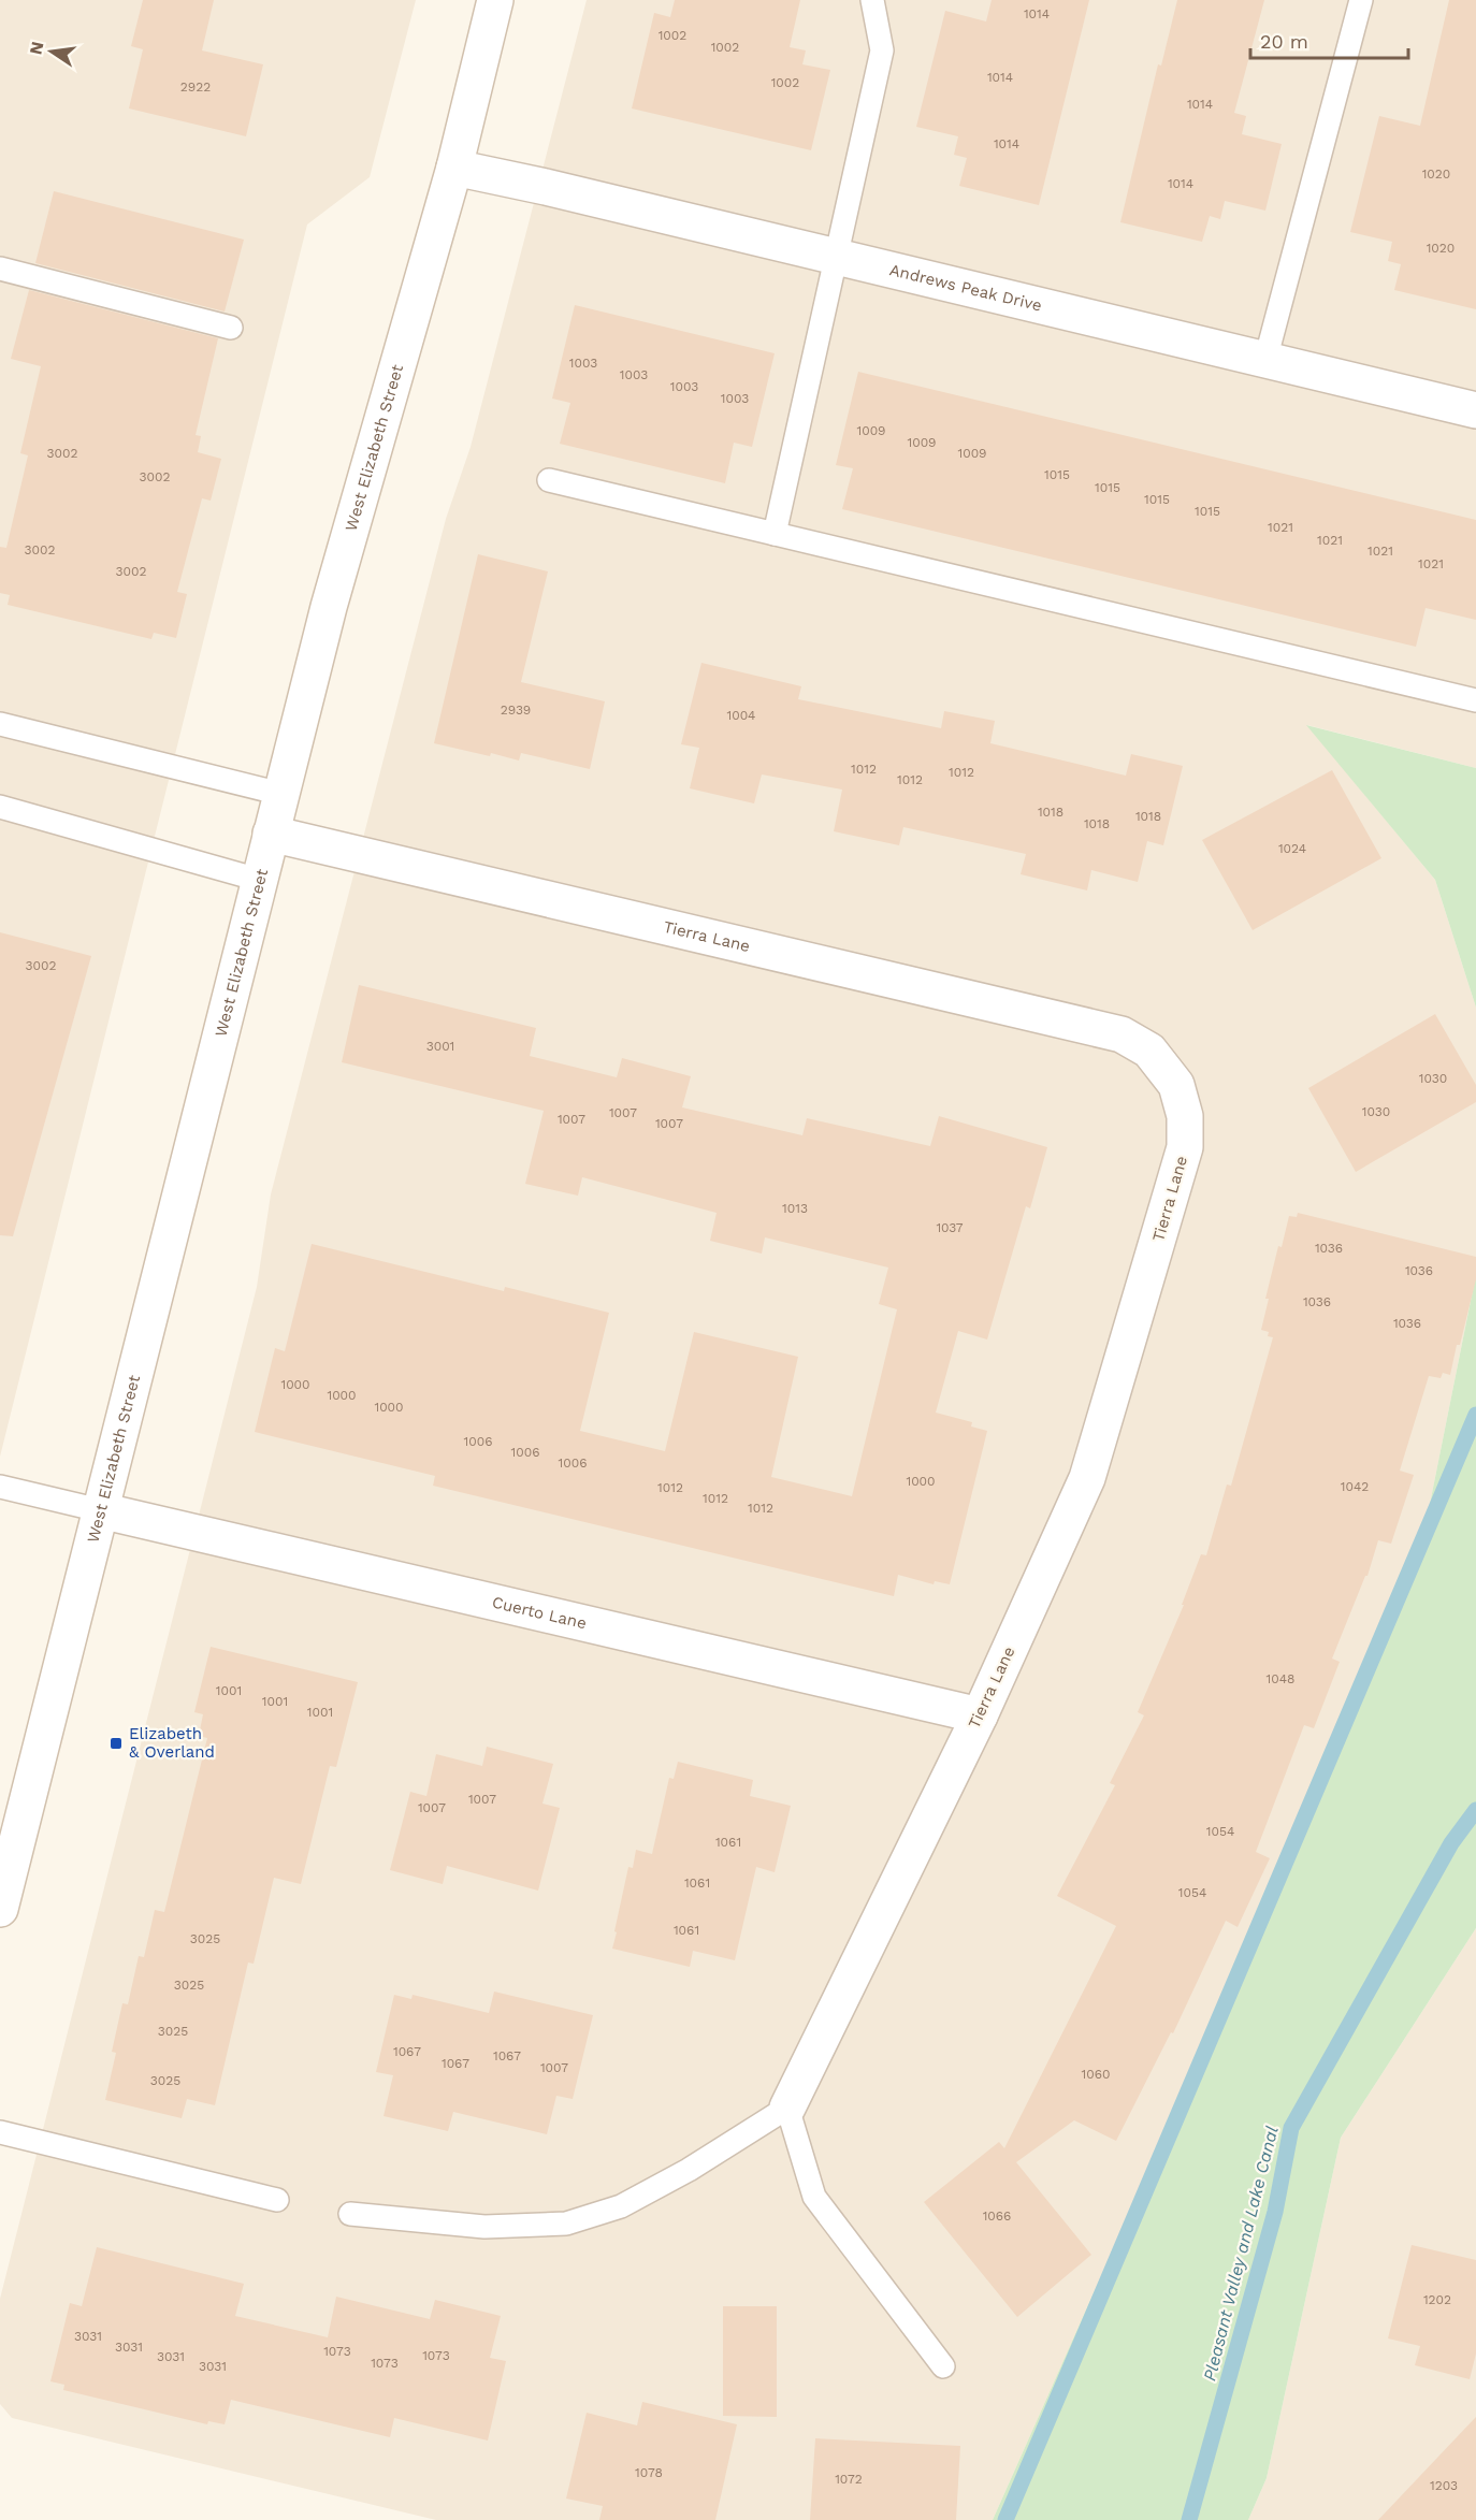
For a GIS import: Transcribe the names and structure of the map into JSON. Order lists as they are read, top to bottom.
{
  "streets": {
    "street": [
      "Andrews Peak Drive",
      "West Elizabeth Street",
      "Tierra Lane",
      "Cuerto Lane"
    ]
  },
  "crossings": [
    ["Andrews Peak Drive", "West Elizabeth Street"],
    ["West Elizabeth Street", "Tierra Lane"],
    ["West Elizabeth Street", "Cuerto Lane"],
    ["Tierra Lane", "Cuerto Lane"]
  ],
  "water": ["Pleasant Valley and Lake Canal"],
  "places": {
    "transit": ["Elizabeth & Overland"]
  },
  "house_numbers": [
    "1014",
    "1002",
    "1002",
    "1014",
    "1002",
    "2922",
    "1014",
    "1014",
    "1020",
    "1014",
    "1020",
    "1003",
    "1003",
    "1003",
    "1003",
    "1009",
    "1009",
    "3002",
    "1009",
    "1015",
    "3002",
    "1015",
    "1015",
    "1015",
    "1021",
    "1021",
    "3002",
    "1021",
    "1021",
    "3002",
    "2939",
    "1004",
    "1012",
    "1012",
    "1012",
    "1018",
    "1018",
    "1018",
    "1024",
    "3002",
    "3001",
    "1030",
    "1030",
    "1007",
    "1007",
    "1007",
    "1013",
    "1037",
    "1036",
    "1036",
    "1036",
    "1036",
    "1000",
    "1000",
    "1000",
    "1006",
    "1006",
    "1006",
    "1000",
    "1042",
    "1012",
    "1012",
    "1012",
    "1048",
    "1001",
    "1001",
    "1001",
    "1007",
    "1007",
    "1054",
    "1061",
    "1061",
    "1054",
    "1061",
    "3025",
    "3025",
    "3025",
    "1067",
    "1067",
    "1067",
    "1007",
    "1060",
    "3025",
    "1066",
    "1202",
    "3031",
    "3031",
    "1073",
    "1073",
    "3031",
    "1073",
    "3031",
    "1078",
    "1072",
    "1203"
  ],
  "scale_bar": "20 m",
  "north": "left"
}
